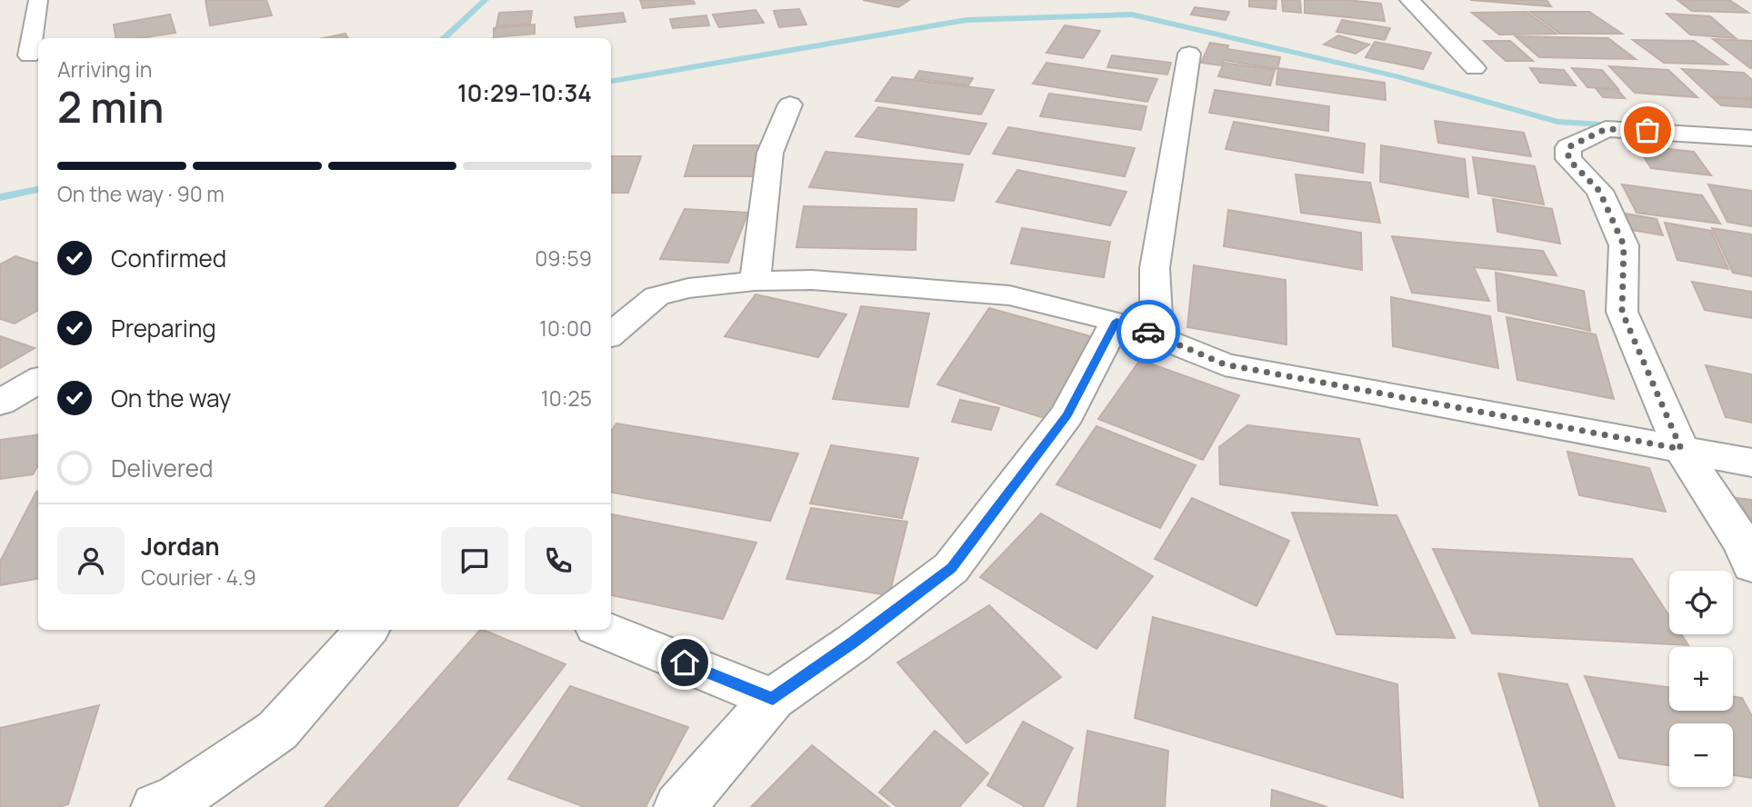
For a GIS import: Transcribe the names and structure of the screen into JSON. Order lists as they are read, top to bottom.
{
  "page": {
    "heading": ["2 min", "Arriving in", "10:29–10:34"],
    "panel": ["Jordan", "Courier · 4.9"],
    "bar": "On the way · 90 m",
    "list": [
      ["Confirmed", "09:59"],
      ["Preparing", "10:00"],
      ["On the way", "10:25"],
      "Delivered"
    ],
    "map_buttons": ["+", "−"]
  }
}
